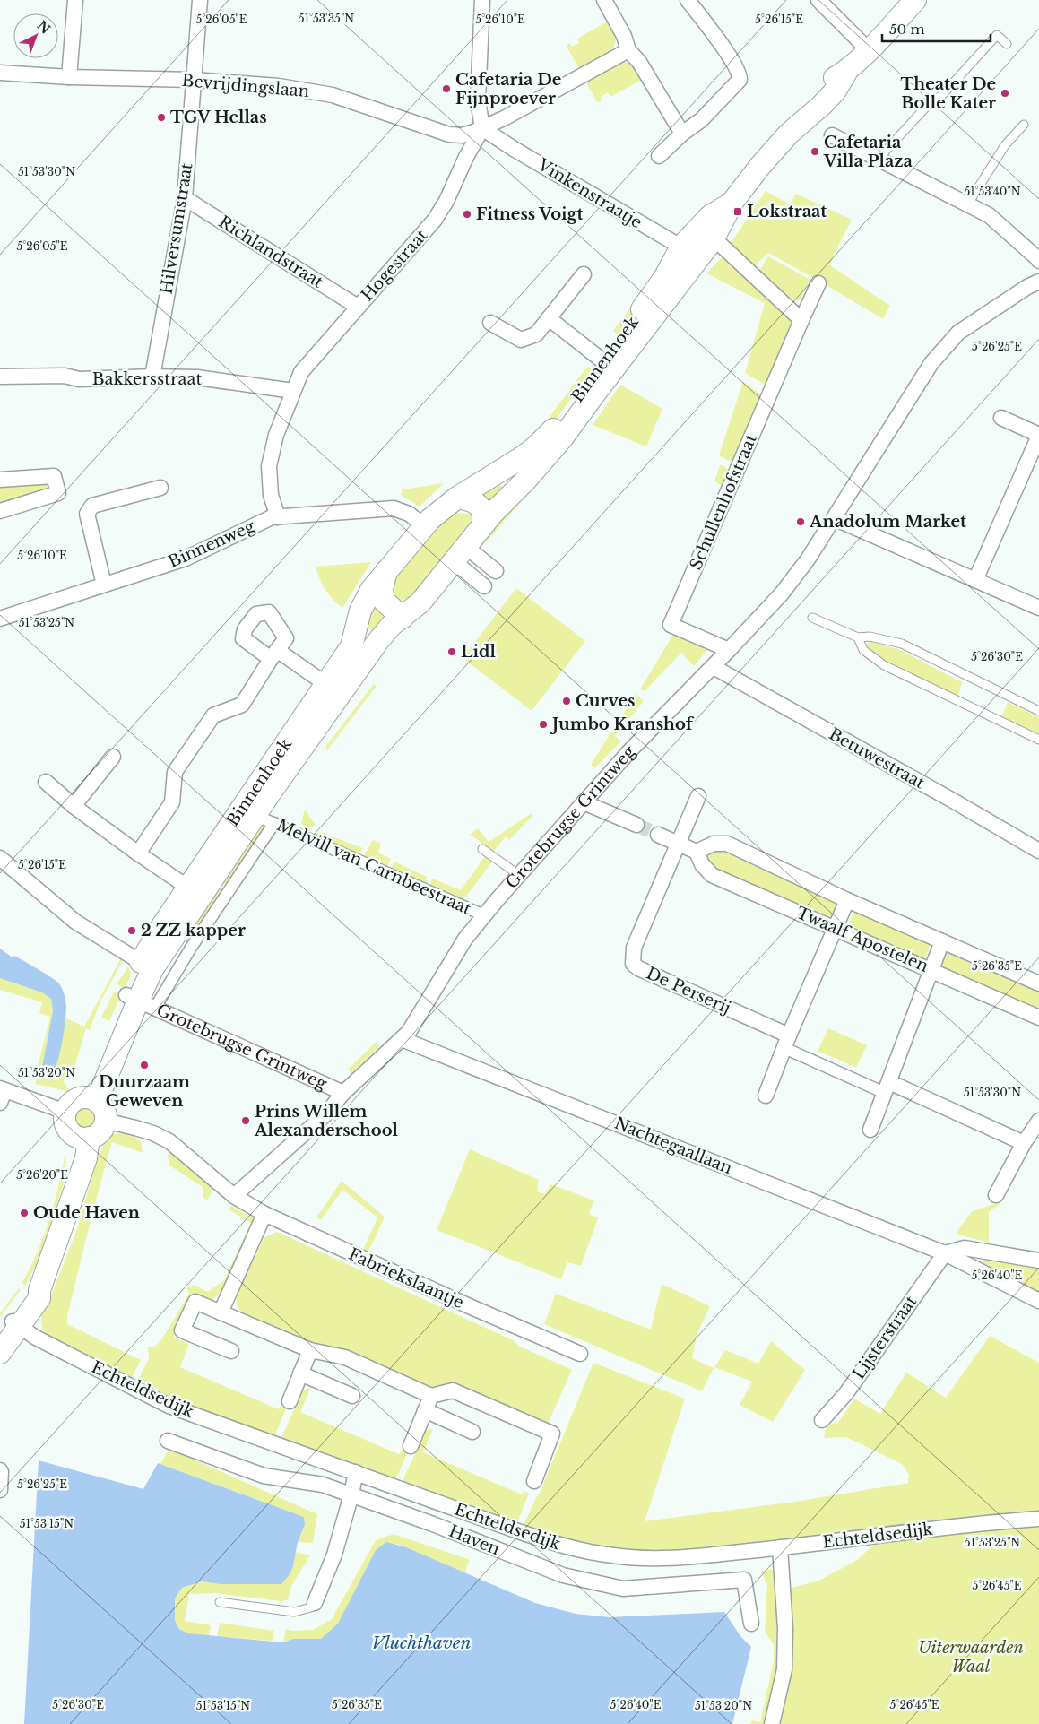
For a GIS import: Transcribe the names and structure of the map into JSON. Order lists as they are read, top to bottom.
{
  "streets": {
    "main road": ["Binnenhoek", "Grotebrugse Grintweg"],
    "street": [
      "Bevrijdingslaan",
      "Vinkenstraatje",
      "Hilversumstraat",
      "Richlandstraat",
      "Hogestraat",
      "Bakkersstraat",
      "Schullenhofstraat",
      "Binnenweg",
      "Betuwestraat",
      "Melvill van Carnbeestraat",
      "Twaalf Apostelen",
      "De Perserij",
      "Nachtegaallaan",
      "Fabriekslaantje",
      "Lijsterstraat",
      "Echteldsedijk",
      "Haven"
    ]
  },
  "crossings": [
    ["Bevrijdingslaan", "Vinkenstraatje"],
    ["Bevrijdingslaan", "Hilversumstraat"],
    ["Bevrijdingslaan", "Hogestraat"],
    ["Vinkenstraatje", "Hogestraat"],
    ["Vinkenstraatje", "Binnenhoek"],
    ["Hilversumstraat", "Richlandstraat"],
    ["Hilversumstraat", "Bakkersstraat"],
    ["Richlandstraat", "Hogestraat"],
    ["Hogestraat", "Bakkersstraat"],
    ["Hogestraat", "Binnenweg"],
    ["Binnenhoek", "Binnenweg"],
    ["Binnenhoek", "Grotebrugse Grintweg"],
    ["Schullenhofstraat", "Grotebrugse Grintweg"],
    ["Betuwestraat", "Grotebrugse Grintweg"],
    ["Grotebrugse Grintweg", "Melvill van Carnbeestraat"],
    ["Grotebrugse Grintweg", "Nachtegaallaan"],
    ["Grotebrugse Grintweg", "Fabriekslaantje"],
    ["Nachtegaallaan", "Lijsterstraat"]
  ],
  "water": ["Vluchthaven"],
  "parks": ["Uiterwaarden Waal"],
  "places": {
    "other": [
      "Cafetaria De Fijnproever",
      "Theater De Bolle Kater",
      "TGV Hellas",
      "Cafetaria Villa Plaza",
      "Fitness Voigt",
      "Anadolum Market",
      "Lidl",
      "Curves",
      "Jumbo Kranshof",
      "2 ZZ kapper",
      "Duurzaam Geweven",
      "Prins Willem Alexanderschool",
      "Oude Haven"
    ],
    "transit": ["Lokstraat"]
  },
  "scale_bar": "50 m",
  "north": "top right",
  "coordinates": [
    "51°53'35\"N",
    "5°26'05\"E",
    "5°26'10\"E",
    "5°26'15\"E",
    "51°53'30\"N",
    "51°53'40\"N",
    "5°26'25\"E",
    "51°53'25\"N",
    "5°26'30\"E",
    "5°26'35\"E",
    "51°53'20\"N",
    "5°26'20\"E",
    "5°26'40\"E",
    "51°53'15\"N",
    "5°26'45\"E"
  ]
}
